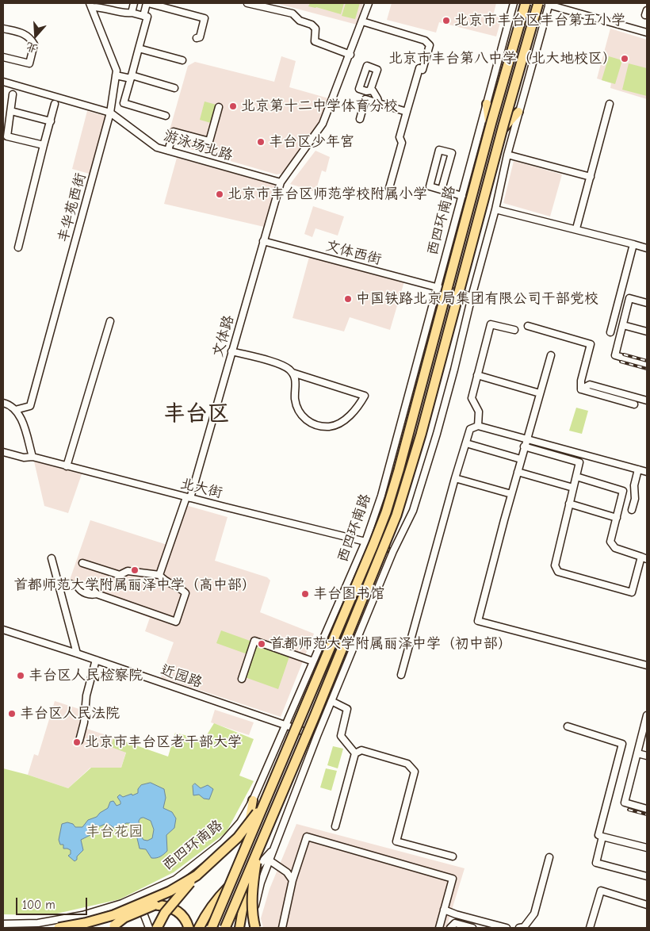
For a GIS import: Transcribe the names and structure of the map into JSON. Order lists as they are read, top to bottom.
{
  "streets": {
    "highway": ["西四环南路"],
    "street": [
      "游泳场北路",
      "丰华苑西街",
      "文体西街",
      "文体路",
      "北大街",
      "近园路"
    ]
  },
  "crossings": [
    ["游泳场北路", "丰华苑西街"],
    ["游泳场北路", "文体路"],
    ["西四环南路", "文体西街"],
    ["西四环南路", "北大街"],
    ["西四环南路", "近园路"],
    ["文体西街", "文体路"],
    ["文体路", "北大街"]
  ],
  "districts": ["丰台区"],
  "parks": ["丰台花园"],
  "places": [
    "北京市丰台区丰台第五小学",
    "北京市丰台第八中学（北大地校区）",
    "北京第十二中学体育分校",
    "丰台区少年宫",
    "北京市丰台区师范学校附属小学",
    "中国铁路北京局集团有限公司干部党校",
    "首都师范大学附属丽泽中学（高中部）",
    "丰台图书馆",
    "首都师范大学附属丽泽中学（初中部）",
    "丰台区人民检察院",
    "丰台区人民法院",
    "北京市丰台区老干部大学"
  ],
  "scale_bar": "100 m",
  "north": "bottom"
}
